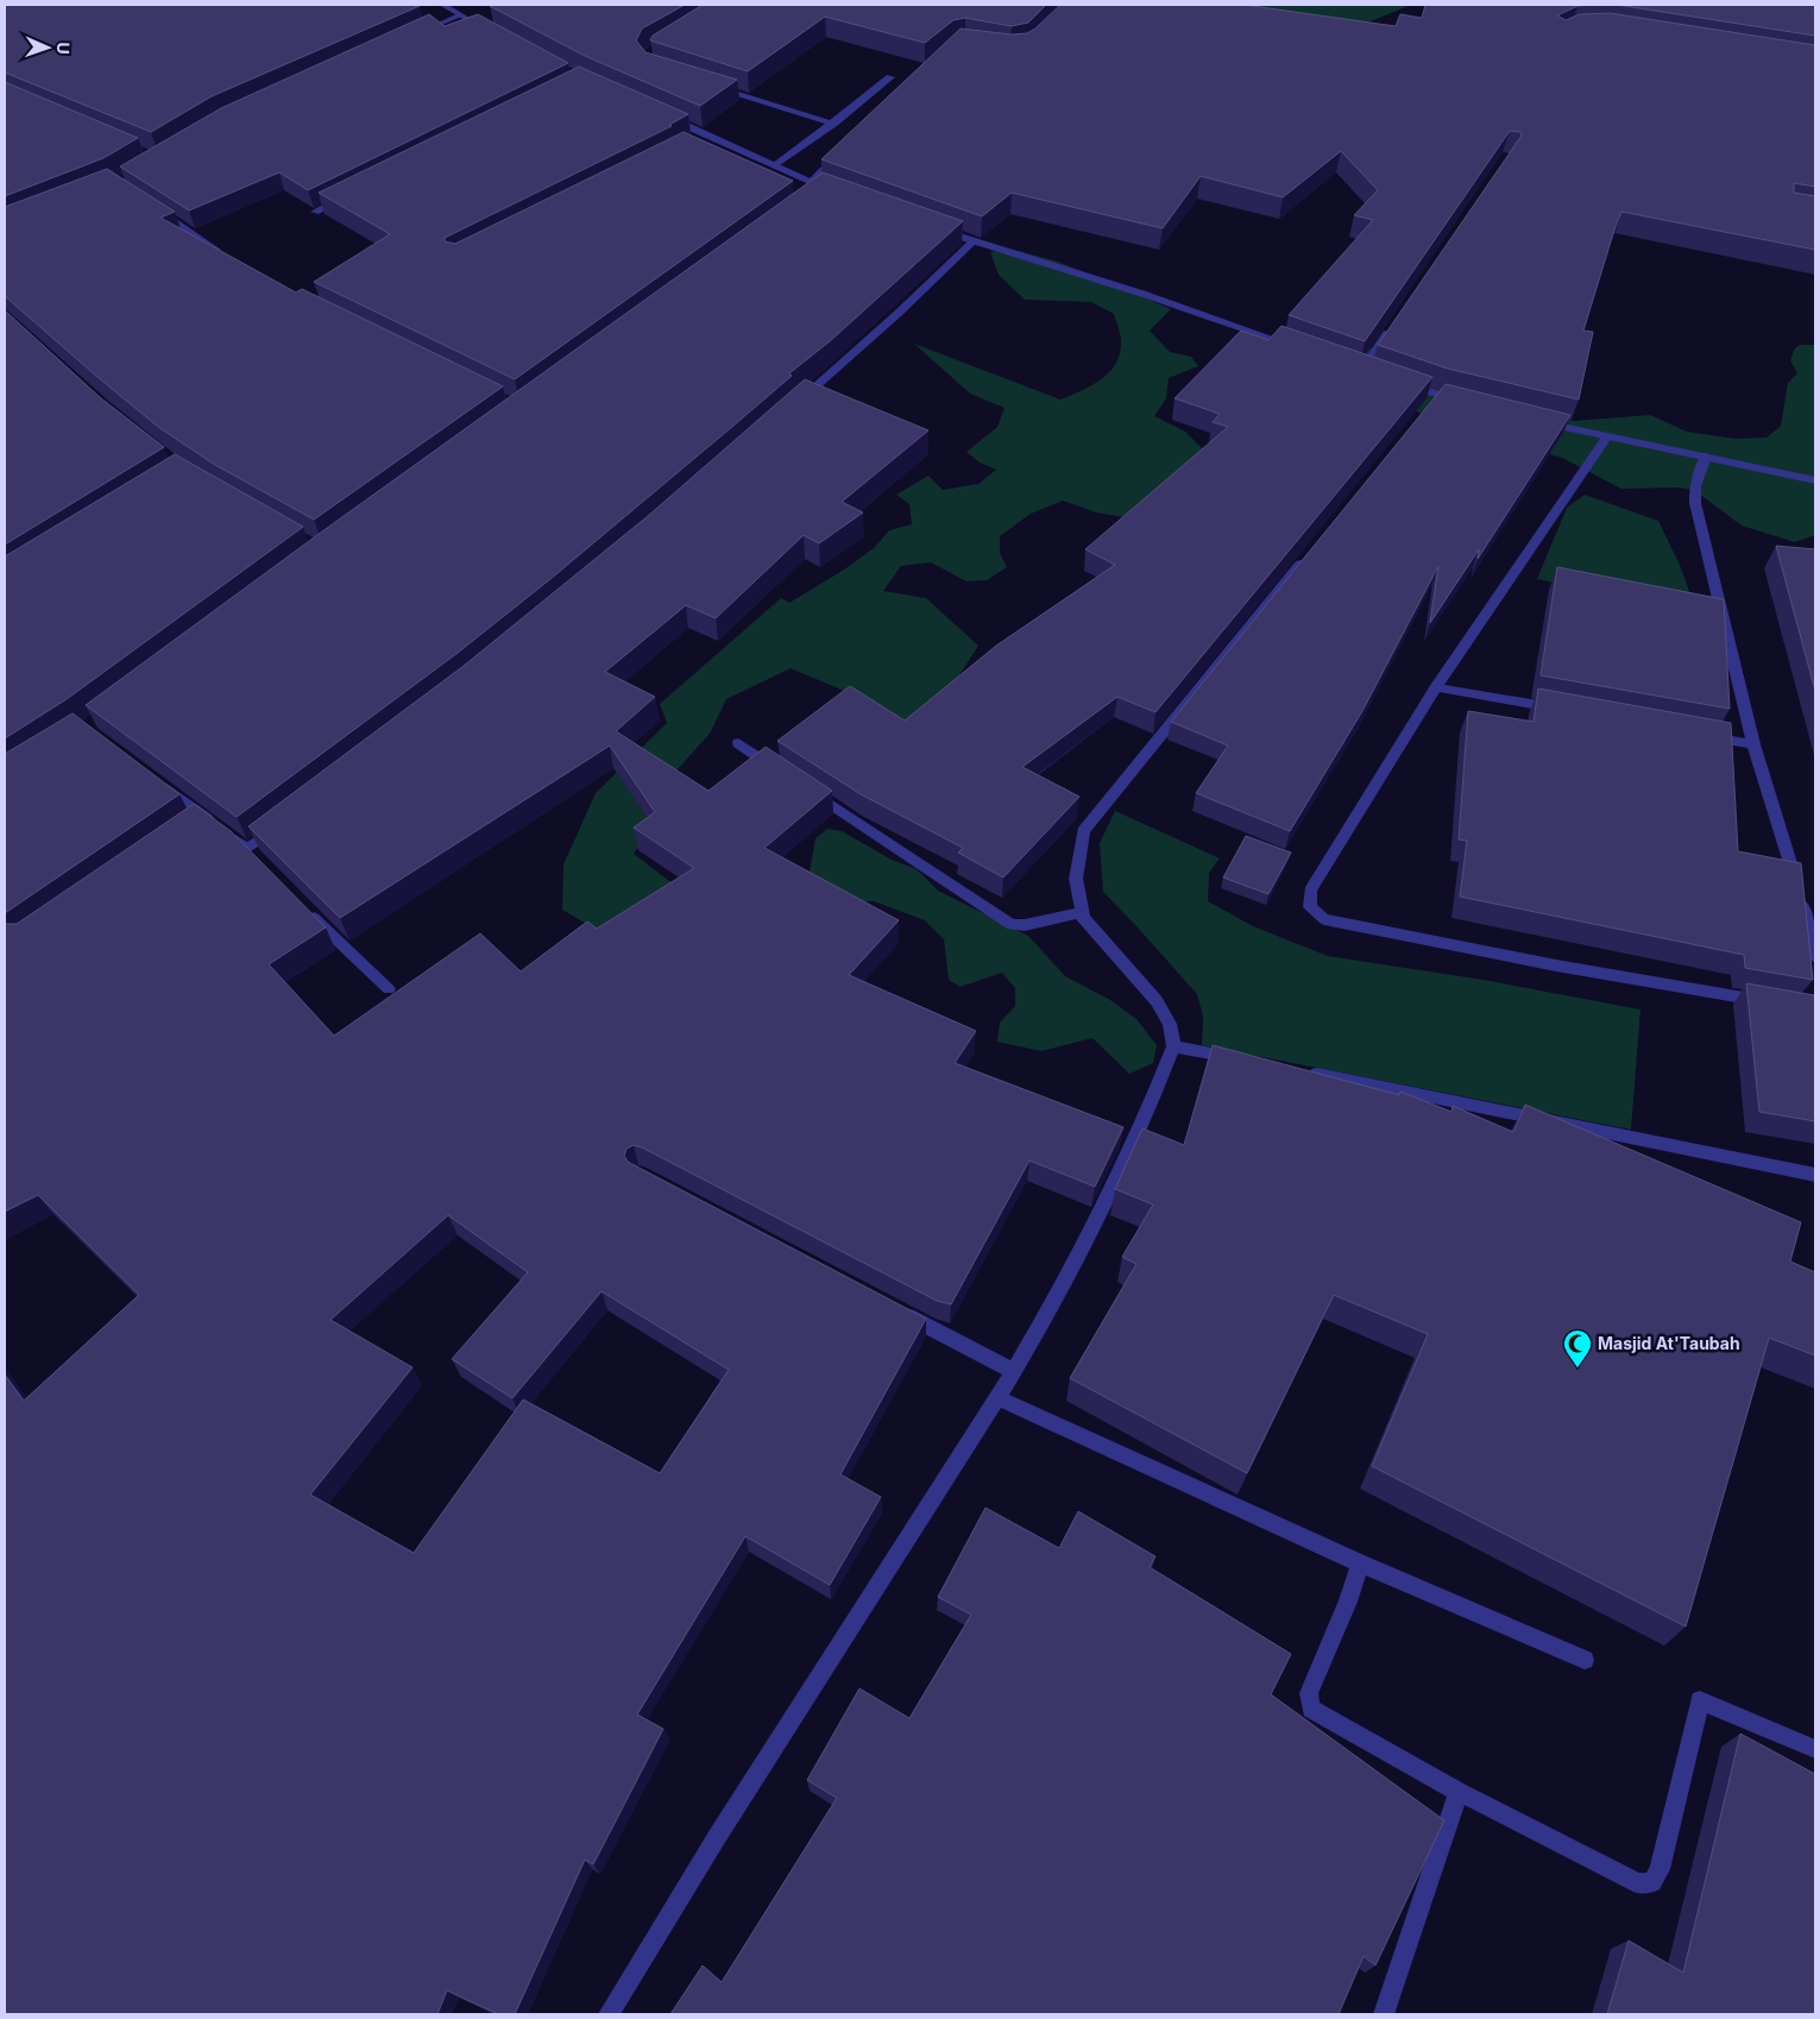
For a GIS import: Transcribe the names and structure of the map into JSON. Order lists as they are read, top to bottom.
{
  "places": {
    "mosque": ["Masjid At'Taubah"]
  },
  "north": "right"
}
